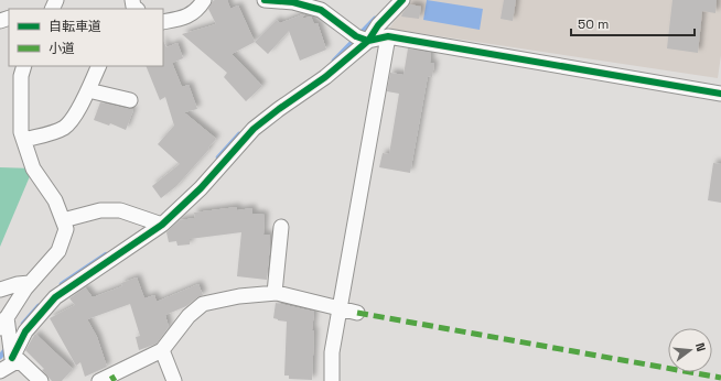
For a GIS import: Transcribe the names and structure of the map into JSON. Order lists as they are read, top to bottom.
{
  "legend": ["自転車道", "小道"],
  "scale_bar": "50 m",
  "north": "right"
}
